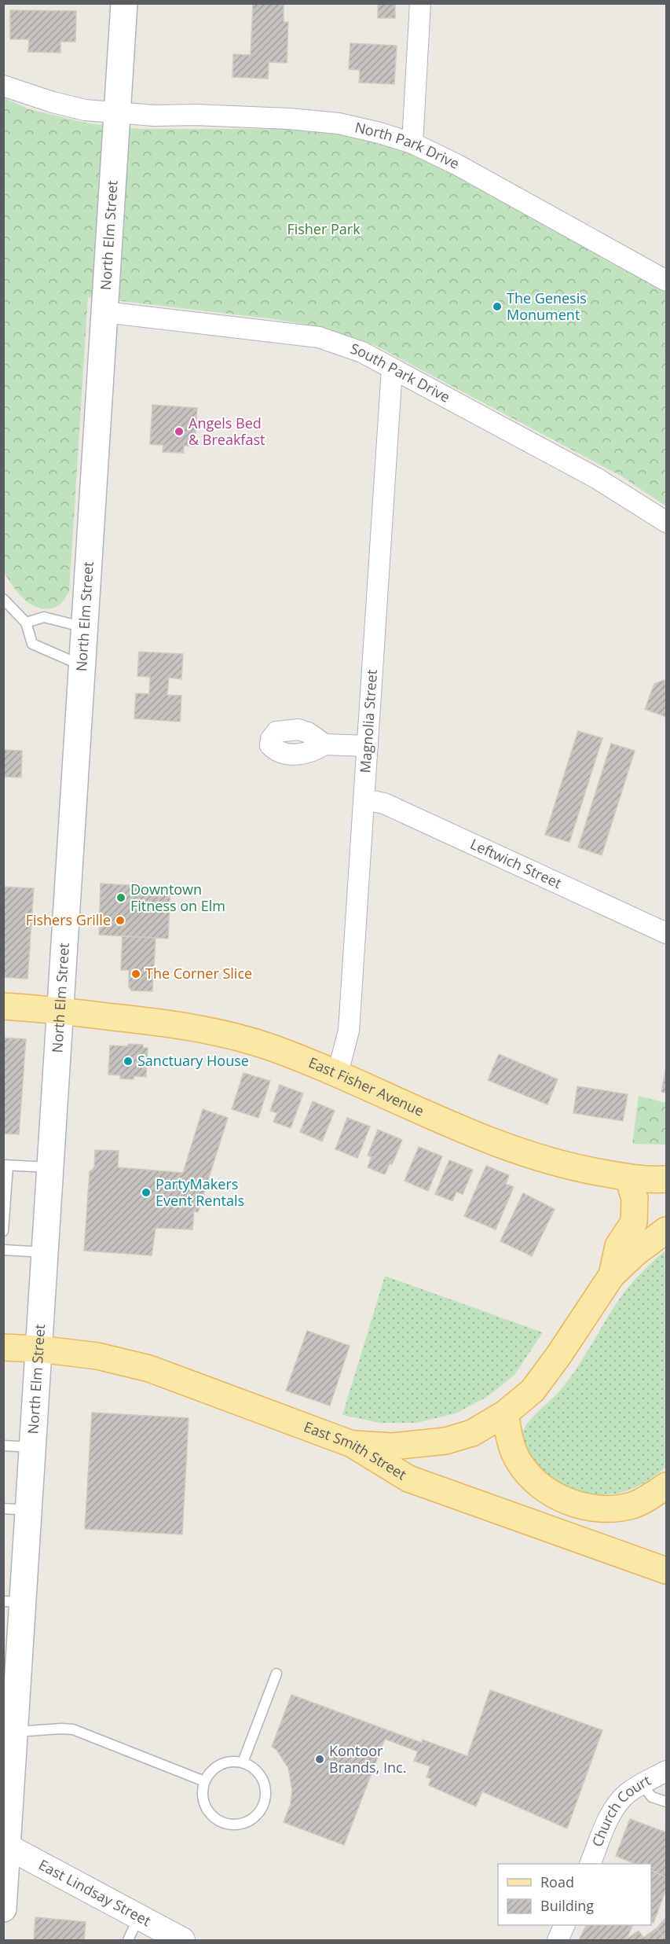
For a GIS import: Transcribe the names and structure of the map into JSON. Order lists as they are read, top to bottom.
{
  "streets": {
    "main road": ["North Elm Street", "East Fisher Avenue", "East Smith Street"],
    "street": [
      "North Park Drive",
      "South Park Drive",
      "Magnolia Street",
      "Leftwich Street",
      "Church Court",
      "East Lindsay Street"
    ]
  },
  "crossings": [
    ["North Park Drive", "North Elm Street"],
    ["North Elm Street", "South Park Drive"],
    ["North Elm Street", "East Fisher Avenue"],
    ["North Elm Street", "East Smith Street"],
    ["North Elm Street", "East Lindsay Street"],
    ["South Park Drive", "Magnolia Street"],
    ["Magnolia Street", "Leftwich Street"],
    ["Magnolia Street", "East Fisher Avenue"]
  ],
  "parks": ["Fisher Park"],
  "places": [
    "The Genesis Monument",
    "Angels Bed & Breakfast",
    "Downtown Fitness on Elm",
    "Fishers Grille",
    "The Corner Slice",
    "Sanctuary House",
    "PartyMakers Event Rentals",
    "Kontoor Brands, Inc."
  ],
  "legend": ["Road", "Building"]
}
